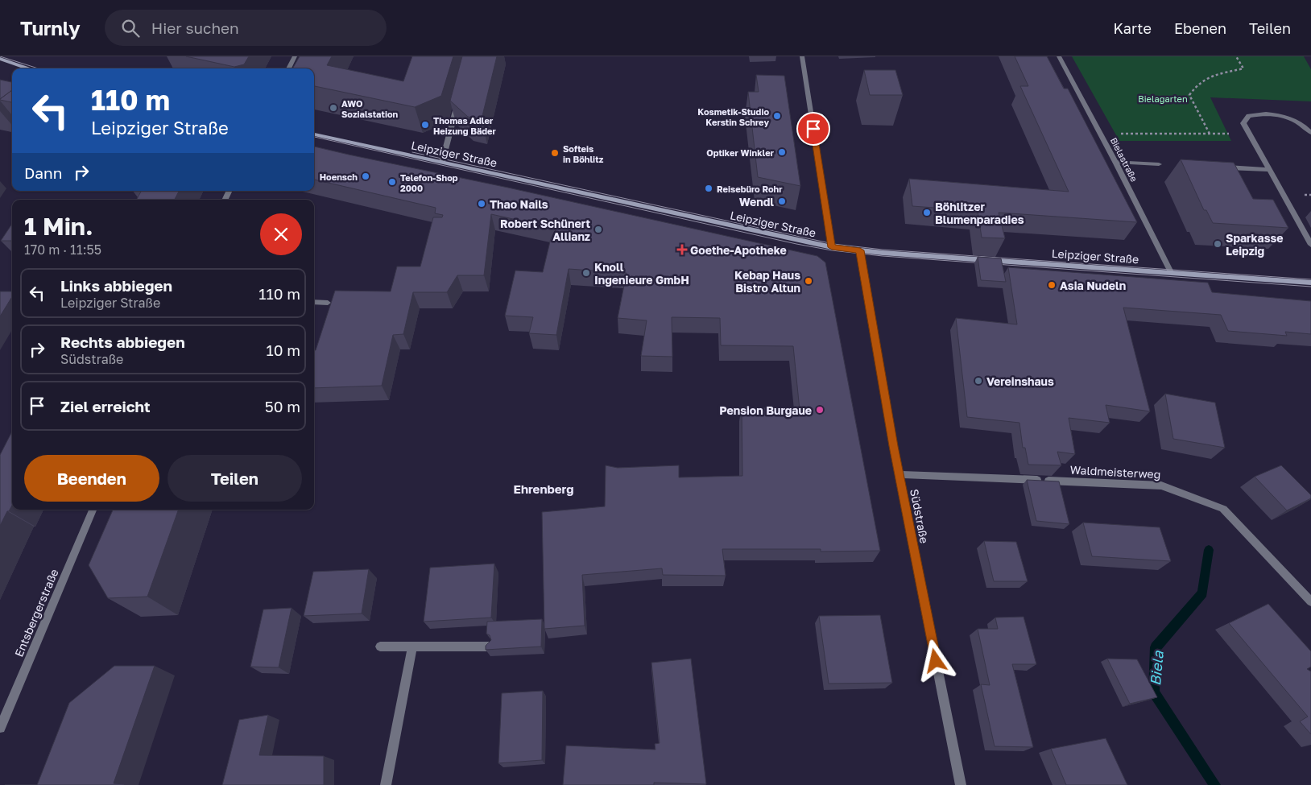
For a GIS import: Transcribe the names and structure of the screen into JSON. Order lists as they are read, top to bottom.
{
  "streets": {
    "street": [
      "Leipziger Straße",
      "Bielastraße",
      "Waldmeisterweg",
      "Südstraße",
      "Entsbergerstraße"
    ]
  },
  "crossings": [
    ["Leipziger Straße", "Bielastraße"],
    ["Leipziger Straße", "Südstraße"],
    ["Waldmeisterweg", "Südstraße"]
  ],
  "districts": ["Ehrenberg"],
  "water": ["Biela"],
  "parks": ["Bielagarten"],
  "places": {
    "other": [
      "AWO Sozialstation",
      "Kosmetik-Studio Kerstin Schrey",
      "Thomas Adler Heizung Bäder",
      "Optiker Winkler",
      "Softeis in Böhlitz",
      "Hoensch",
      "Telefon-Shop 2000",
      "Reisebüro Rohr",
      "Wendl",
      "Thao Nails",
      "Böhlitzer Blumenparadies",
      "Robert Schünert Allianz",
      "Sparkasse Leipzig",
      "Knoll Ingenieure GmbH",
      "Kebap Haus Bistro Altun",
      "Asia Nudeln",
      "Vereinshaus",
      "Pension Burgaue"
    ],
    "health": ["Goethe-Apotheke"]
  },
  "page": {
    "header": "Turnly",
    "search": "Hier suchen",
    "nav": ["Karte", "Ebenen", "Teilen"],
    "turn": ["110 m", "Leipziger Straße"],
    "then": "Dann",
    "heading": ["1 Min.", "170 m · 11:55"],
    "list": [
      {
        "name": "Links abbiegen",
        "note": "Leipziger Straße",
        "value": "110 m"
      },
      {
        "name": "Rechts abbiegen",
        "note": "Südstraße",
        "value": "10 m"
      },
      {
        "name": "Ziel erreicht",
        "value": "50 m"
      }
    ],
    "buttons": ["Beenden", "Teilen"]
  }
}
